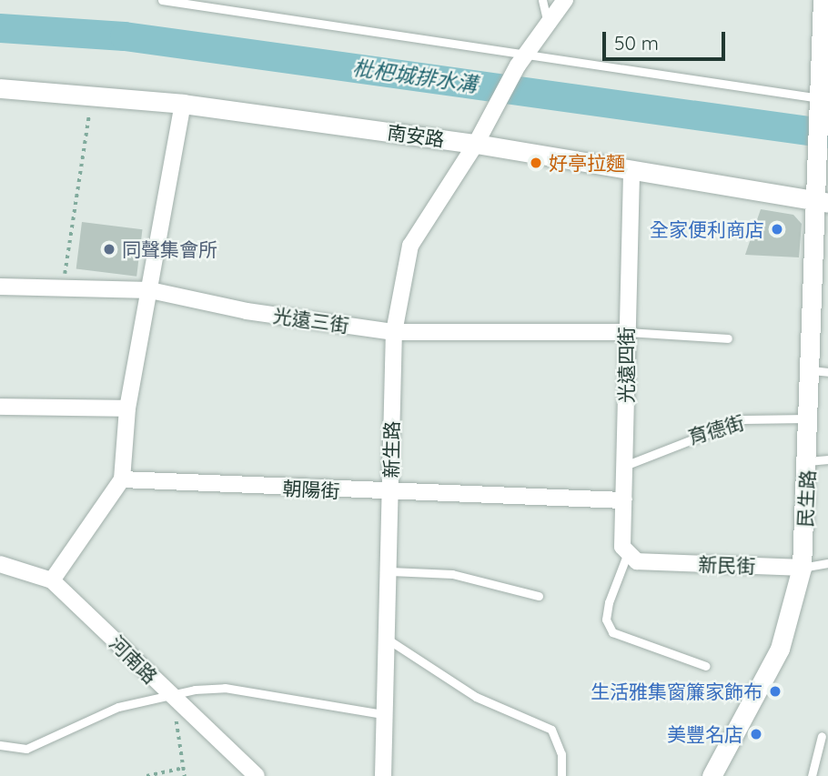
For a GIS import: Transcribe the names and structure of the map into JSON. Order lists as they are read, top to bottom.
{
  "streets": {
    "street": [
      "南安路",
      "光遠三街",
      "光遠四街",
      "新生路",
      "朝陽街",
      "民生路",
      "新民街",
      "河南路"
    ],
    "lane": ["育德街"]
  },
  "crossings": [
    ["南安路", "光遠四街"],
    ["南安路", "新生路"],
    ["南安路", "民生路"],
    ["光遠三街", "光遠四街"],
    ["光遠三街", "新生路"],
    ["光遠四街", "育德街"],
    ["光遠四街", "朝陽街"],
    ["光遠四街", "新民街"],
    ["育德街", "民生路"],
    ["新生路", "朝陽街"],
    ["民生路", "新民街"]
  ],
  "water": ["枇杷城排水溝"],
  "places": [
    "好亭拉麵",
    "全家便利商店",
    "同聲集會所",
    "生活雅集窗簾家飾布",
    "美豐名店"
  ],
  "scale_bar": "50 m"
}
